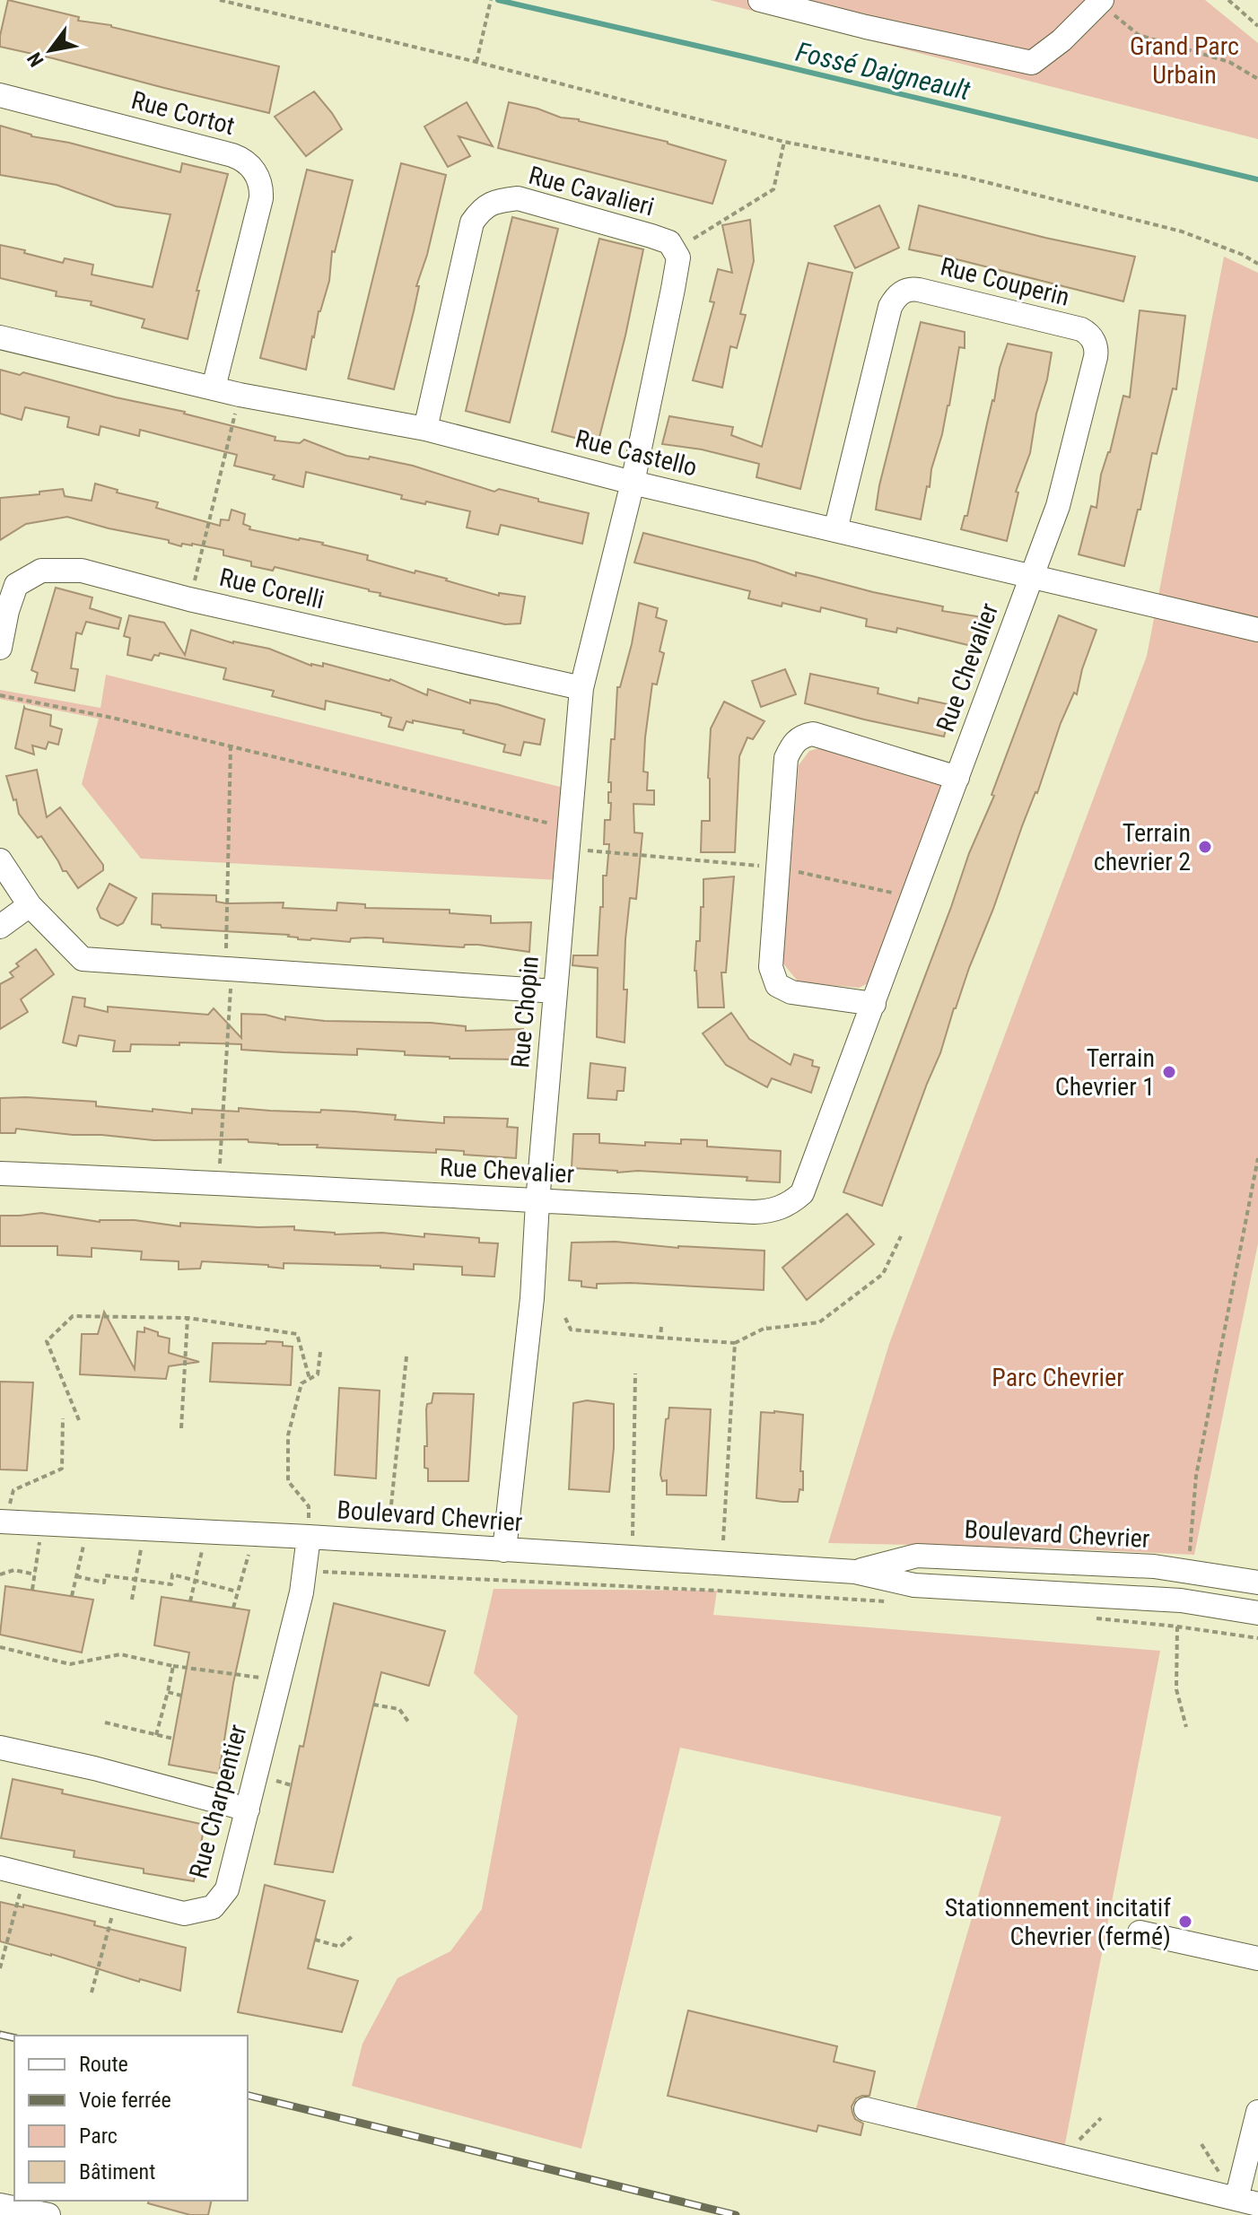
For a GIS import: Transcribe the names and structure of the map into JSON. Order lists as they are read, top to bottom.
{
  "streets": {
    "street": [
      "Rue Cortot",
      "Rue Cavalieri",
      "Rue Couperin",
      "Rue Castello",
      "Rue Corelli",
      "Rue Chevalier",
      "Rue Chopin",
      "Boulevard Chevrier",
      "Rue Charpentier"
    ]
  },
  "crossings": [
    ["Rue Cortot", "Rue Castello"],
    ["Rue Cavalieri", "Rue Castello"],
    ["Rue Cavalieri", "Rue Chopin"],
    ["Rue Couperin", "Rue Castello"],
    ["Rue Couperin", "Rue Chevalier"],
    ["Rue Castello", "Rue Chevalier"],
    ["Rue Castello", "Rue Chopin"],
    ["Rue Corelli", "Rue Chopin"],
    ["Rue Chevalier", "Rue Chopin"],
    ["Rue Chopin", "Boulevard Chevrier"],
    ["Boulevard Chevrier", "Rue Charpentier"]
  ],
  "water": ["Fossé Daigneault"],
  "parks": ["Grand Parc Urbain", "Parc Chevrier"],
  "places": ["Terrain chevrier 2", "Terrain Chevrier 1", "Stationnement incitatif Chevrier (fermé)"],
  "legend": [
    "Route",
    "Voie ferrée",
    "Parc",
    "Bâtiment"
  ],
  "north": "bottom left"
}
